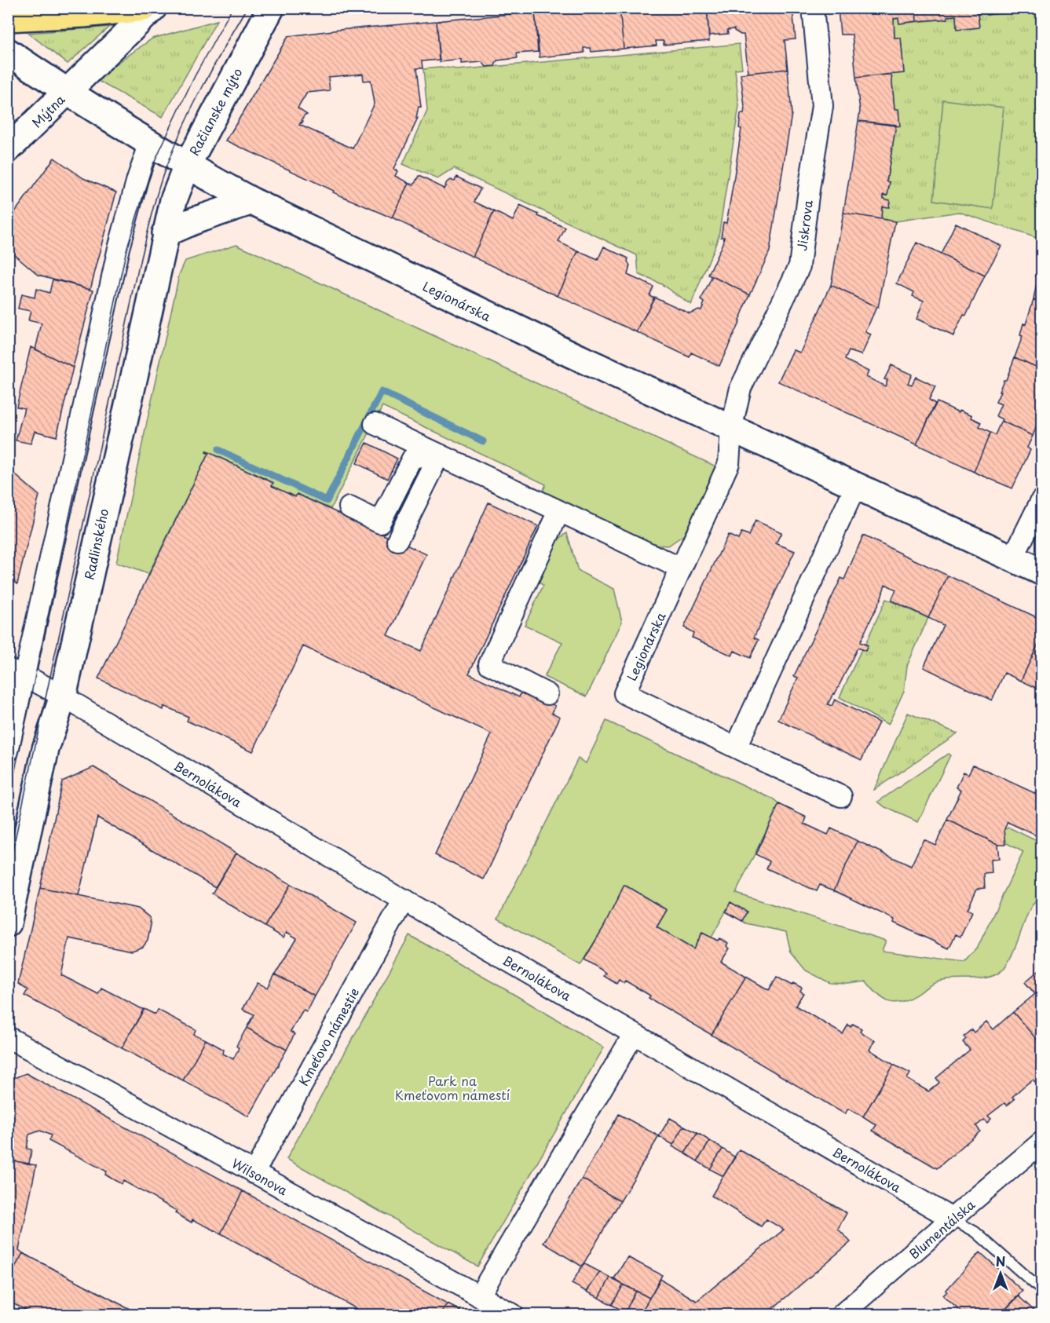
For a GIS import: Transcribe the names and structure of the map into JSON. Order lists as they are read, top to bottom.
{
  "streets": {
    "main road": [
      "Mýtna",
      "Račianske mýto",
      "Legionárska",
      "Radlinského"
    ],
    "street": [
      "Jiskrova",
      "Bernolákova",
      "Kmeťovo námestie",
      "Wilsonova",
      "Blumentálska"
    ]
  },
  "crossings": [
    ["Mýtna", "Račianske mýto"],
    ["Račianske mýto", "Legionárska"],
    ["Račianske mýto", "Radlinského"],
    ["Jiskrova", "Legionárska"],
    ["Legionárska", "Radlinského"],
    ["Radlinského", "Bernolákova"],
    ["Bernolákova", "Kmeťovo námestie"],
    ["Bernolákova", "Blumentálska"],
    ["Kmeťovo námestie", "Wilsonova"]
  ],
  "parks": ["Park na Kmeťovom námestí"],
  "north": "top"
}
